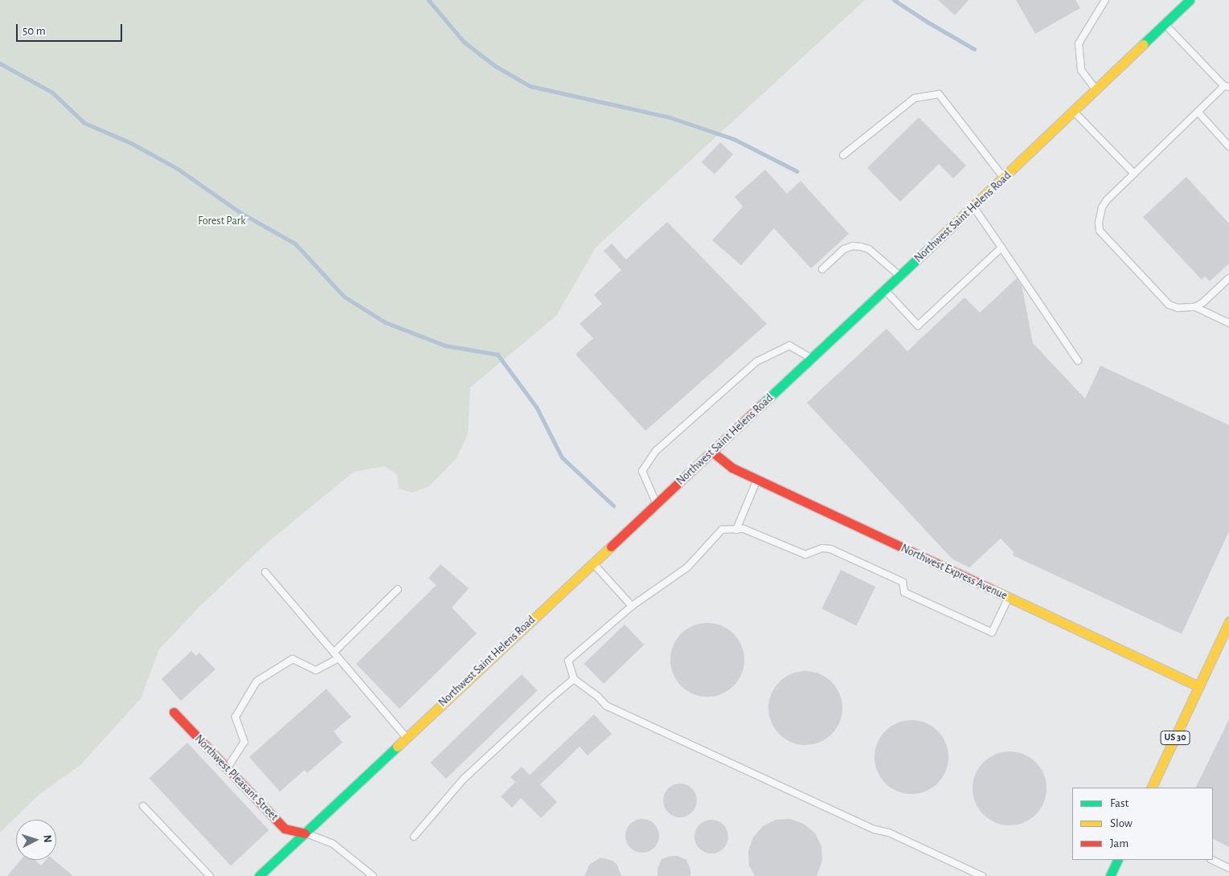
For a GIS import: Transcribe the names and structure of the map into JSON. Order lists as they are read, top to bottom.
{
  "streets": {
    "main road": [
      "Northwest Saint Helens Road",
      "Northwest Express Avenue",
      "US 30",
      "Northwest Pleasant Street"
    ]
  },
  "crossings": [
    ["Northwest Saint Helens Road", "Northwest Express Avenue"],
    ["Northwest Saint Helens Road", "Northwest Pleasant Street"],
    ["Northwest Express Avenue", "US 30"]
  ],
  "parks": ["Forest Park"],
  "legend": ["Fast", "Slow", "Jam"],
  "scale_bar": "50 m",
  "north": "right"
}
